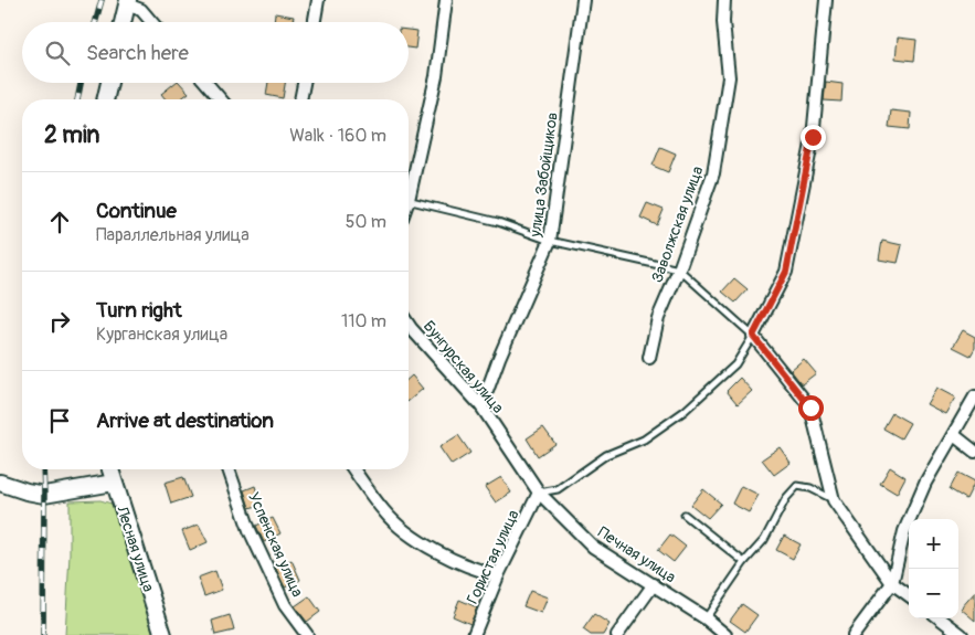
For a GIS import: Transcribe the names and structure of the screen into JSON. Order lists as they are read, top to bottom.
{
  "streets": {
    "main road": ["Лесная улица"],
    "street": [
      "улица Забойщиков",
      "Заволжская улица",
      "Бунгурская улица",
      "Успенская улица",
      "Печная улица",
      "Гористая улица"
    ]
  },
  "crossings": [
    ["улица Забойщиков", "Бунгурская улица"],
    ["Бунгурская улица", "Печная улица"],
    ["Бунгурская улица", "Гористая улица"],
    ["Печная улица", "Гористая улица"]
  ],
  "page": {
    "search": "Search here",
    "heading": ["2 min", "Walk · 160 m"],
    "list": [
      ["Continue", "Параллельная улица", "50 m"],
      ["Turn right", "Курганская улица", "110 m"],
      "Arrive at destination"
    ],
    "map_buttons": ["+", "−"]
  }
}
